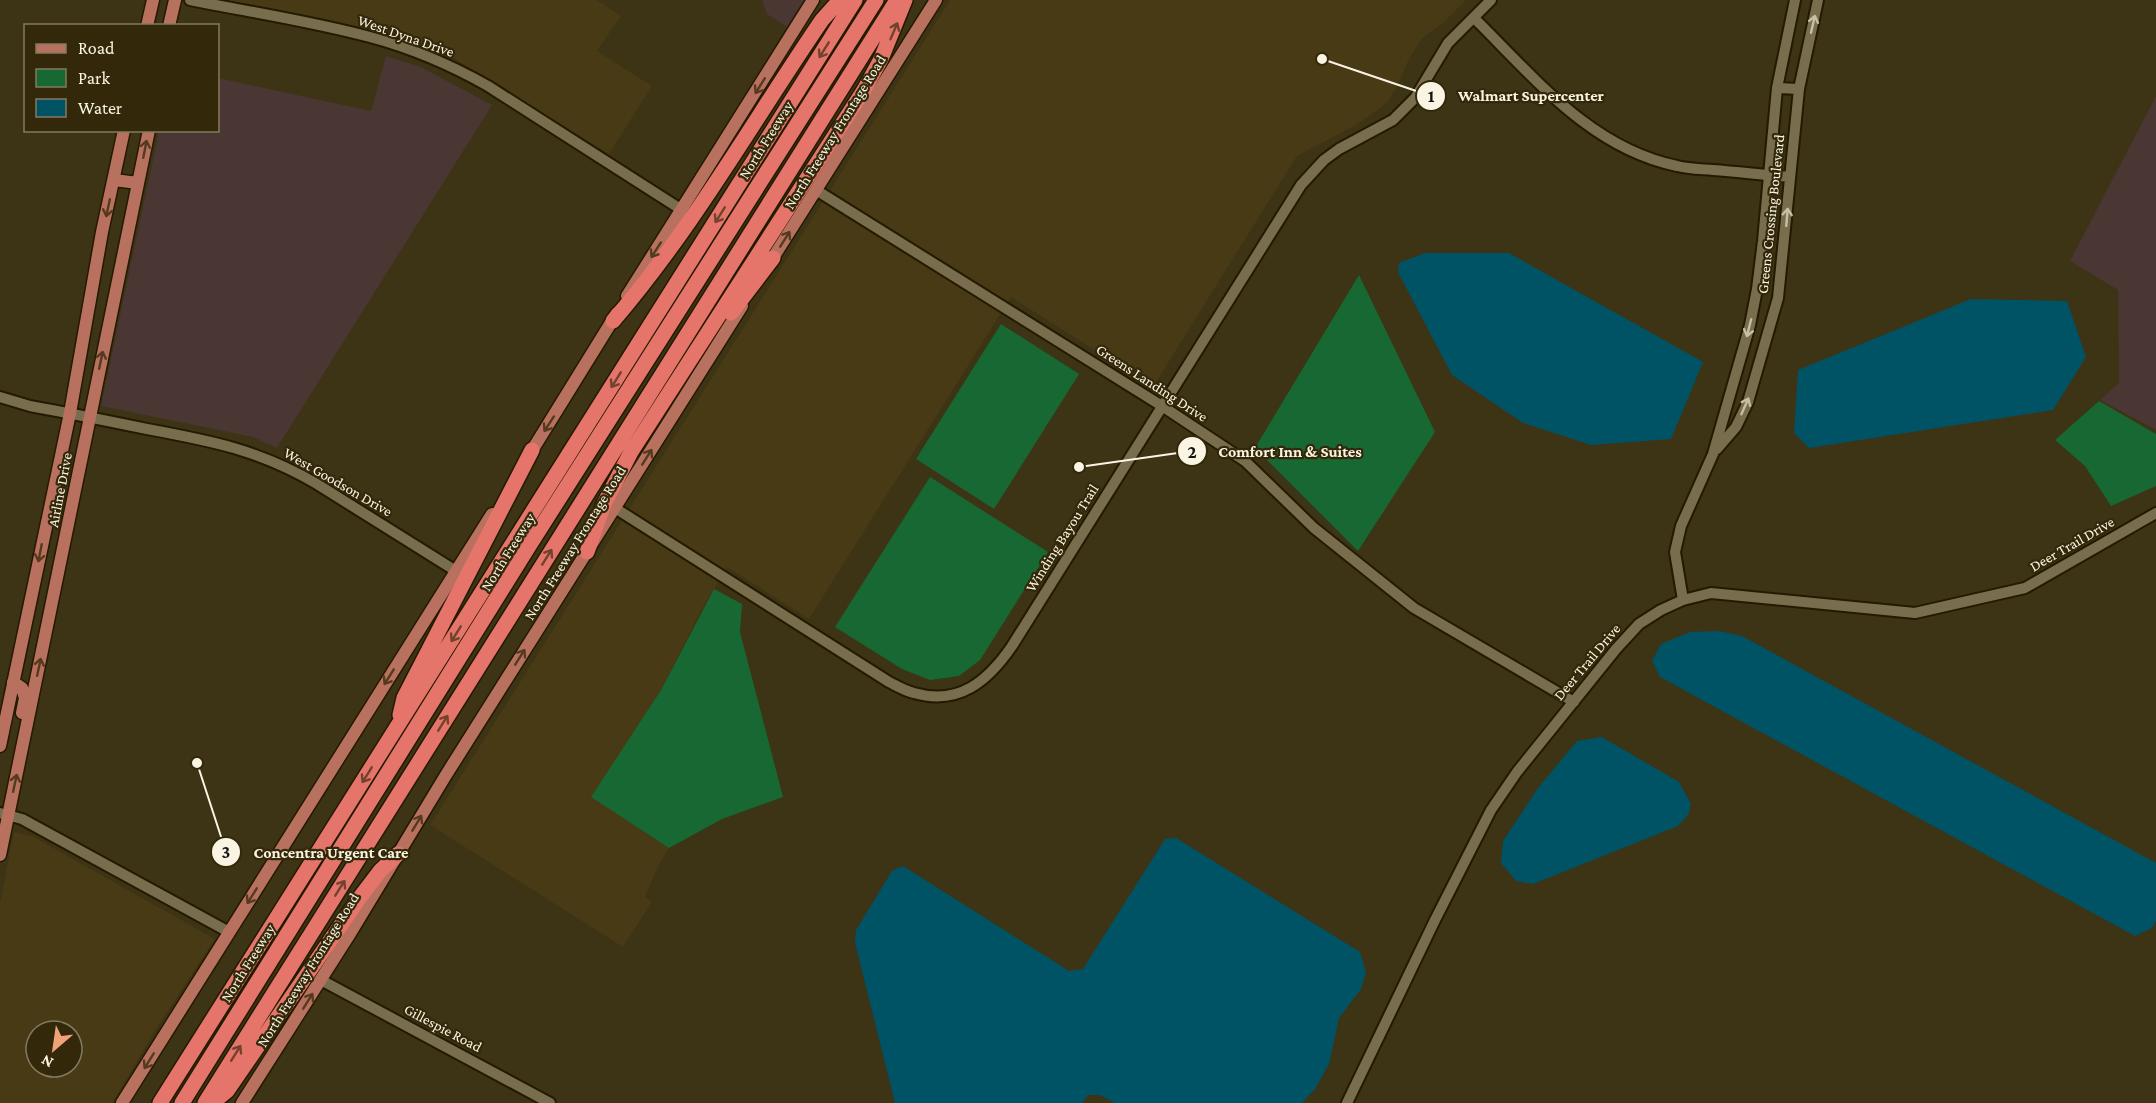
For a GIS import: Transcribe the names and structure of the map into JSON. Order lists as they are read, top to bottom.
{
  "streets": {
    "highway": ["North Freeway"],
    "main road": ["North Freeway Frontage Road", "Airline Drive"],
    "street": [
      "West Dyna Drive",
      "Greens Crossing Boulevard",
      "Greens Landing Drive",
      "West Goodson Drive",
      "Winding Bayou Trail",
      "Deer Trail Drive",
      "Gillespie Road"
    ]
  },
  "crossings": [
    ["North Freeway Frontage Road", "Greens Landing Drive"],
    ["North Freeway Frontage Road", "Winding Bayou Trail"],
    ["North Freeway Frontage Road", "Gillespie Road"],
    ["Greens Crossing Boulevard", "Deer Trail Drive"],
    ["Greens Landing Drive", "Winding Bayou Trail"],
    ["Greens Landing Drive", "Deer Trail Drive"],
    ["West Goodson Drive", "Airline Drive"]
  ],
  "places": ["Walmart Supercenter", "Comfort Inn & Suites", "Concentra Urgent Care"],
  "legend": ["Road", "Park", "Water"],
  "north": "bottom left"
}
